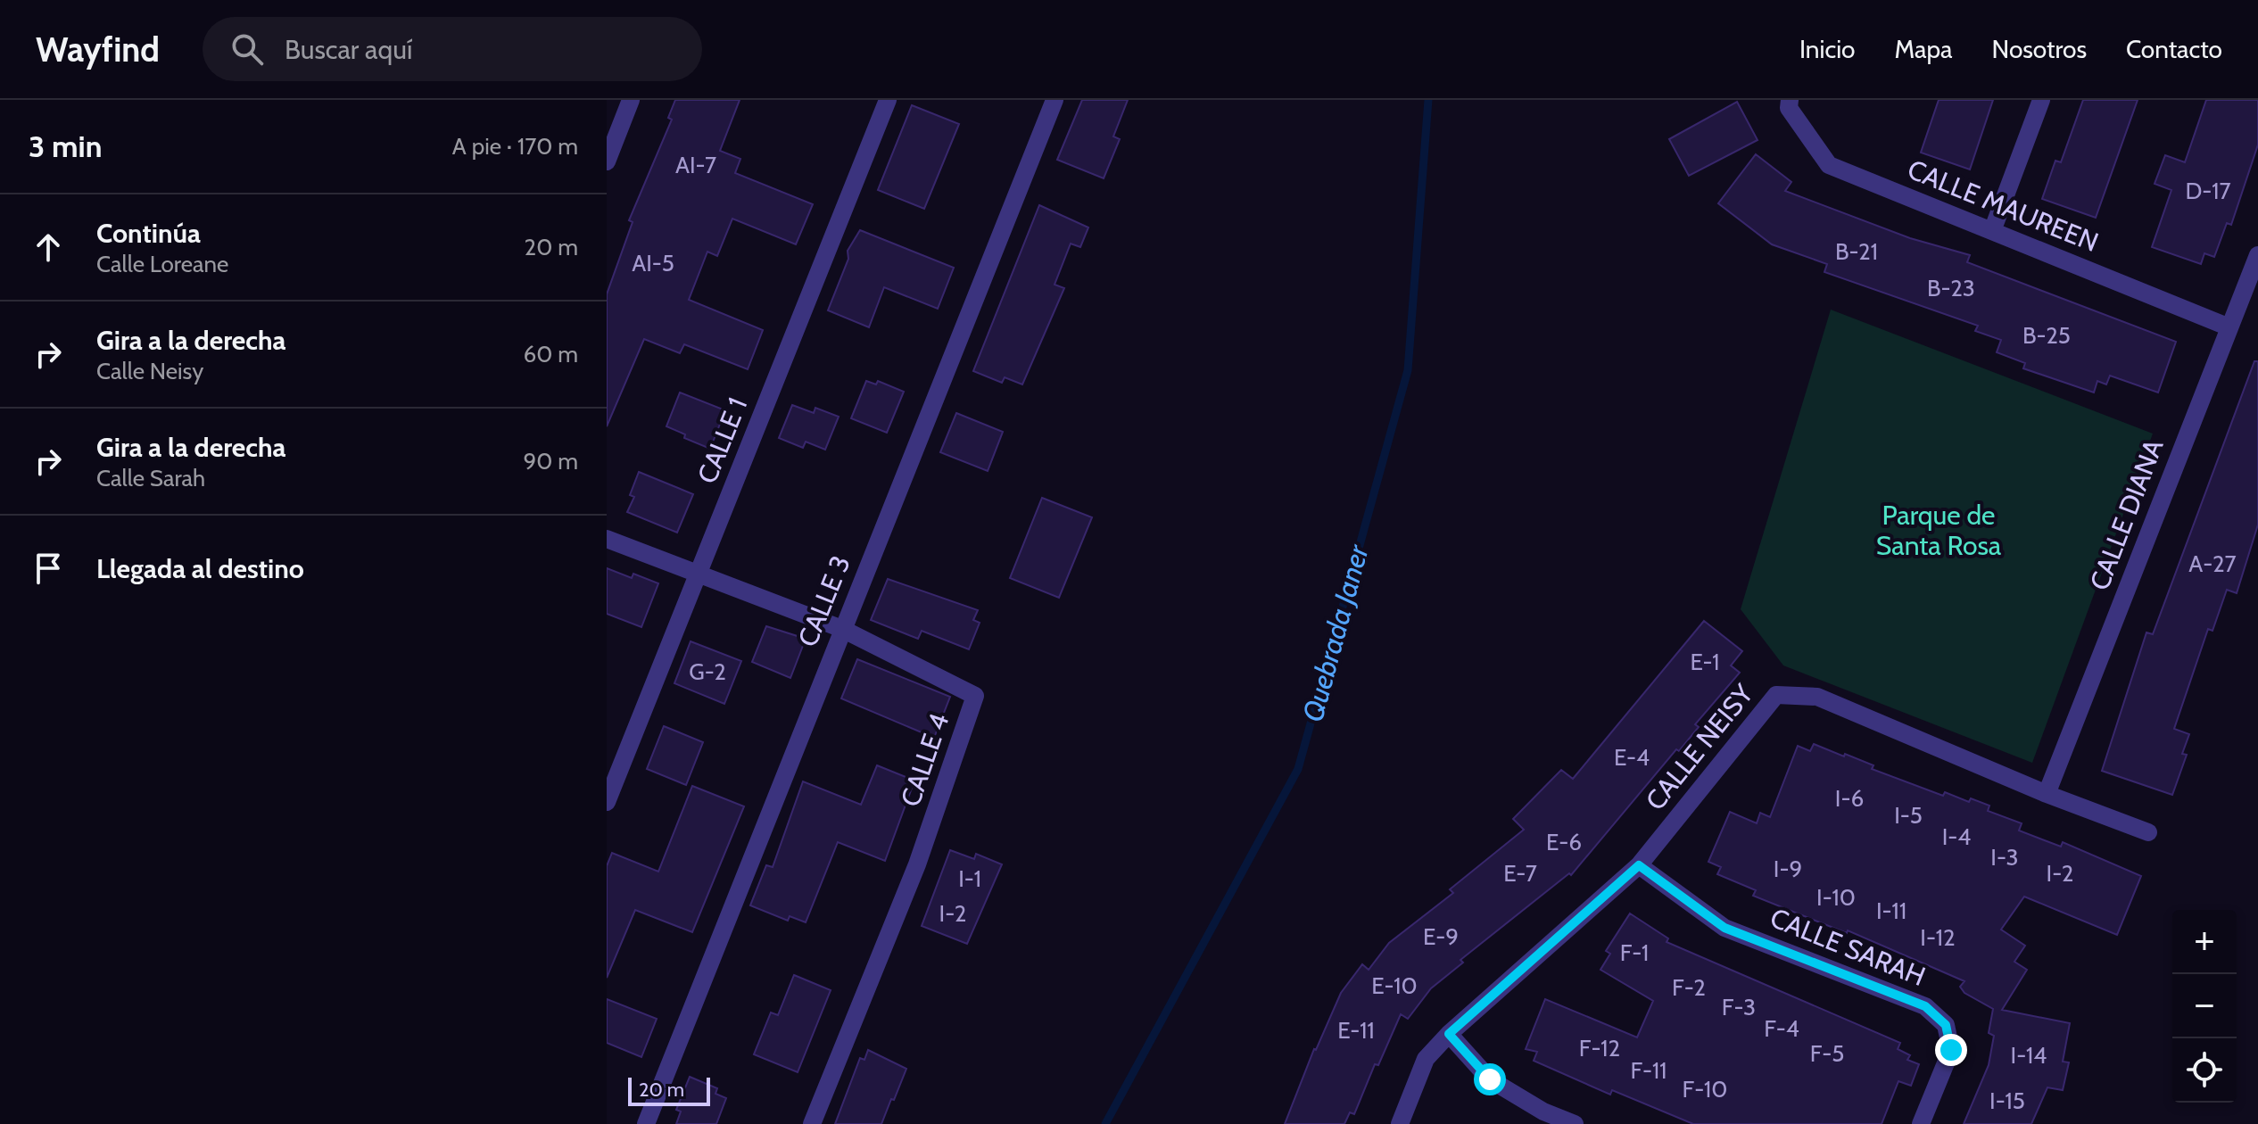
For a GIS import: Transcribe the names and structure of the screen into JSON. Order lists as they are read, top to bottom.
{
  "streets": {
    "street": [
      "CALLE MAUREEN",
      "CALLE 1",
      "CALLE DIANA",
      "CALLE 3",
      "CALLE NEISY",
      "CALLE 4",
      "CALLE SARAH"
    ]
  },
  "crossings": [
    ["CALLE MAUREEN", "CALLE DIANA"],
    ["CALLE 1", "CALLE 4"],
    ["CALLE DIANA", "CALLE NEISY"],
    ["CALLE 3", "CALLE 4"],
    ["CALLE NEISY", "CALLE SARAH"]
  ],
  "water": ["Quebrada Janer"],
  "parks": ["Parque de Santa Rosa"],
  "house_numbers": [
    "AI-7",
    "D-17",
    "B-21",
    "AI-5",
    "B-23",
    "B-25",
    "A-27",
    "E-1",
    "G-2",
    "E-4",
    "I-6",
    "I-5",
    "I-4",
    "E-6",
    "I-3",
    "I-9",
    "E-7",
    "I-2",
    "I-1",
    "I-10",
    "I-11",
    "I-2",
    "E-9",
    "I-12",
    "F-1",
    "E-10",
    "F-2",
    "F-3",
    "F-4",
    "E-11",
    "F-12",
    "F-5",
    "I-14",
    "F-11",
    "F-10",
    "I-15"
  ],
  "scale_bar": "20 m",
  "page": {
    "header": "Wayfind",
    "search": "Buscar aquí",
    "nav": [
      "Inicio",
      "Mapa",
      "Nosotros",
      "Contacto"
    ],
    "heading": ["3 min", "A pie · 170 m"],
    "list": [
      ["Continúa", "Calle Loreane", "20 m"],
      ["Gira a la derecha", "Calle Neisy", "60 m"],
      ["Gira a la derecha", "Calle Sarah", "90 m"],
      "Llegada al destino"
    ],
    "map_buttons": ["+", "−"],
    "scale": "20 m"
  }
}
